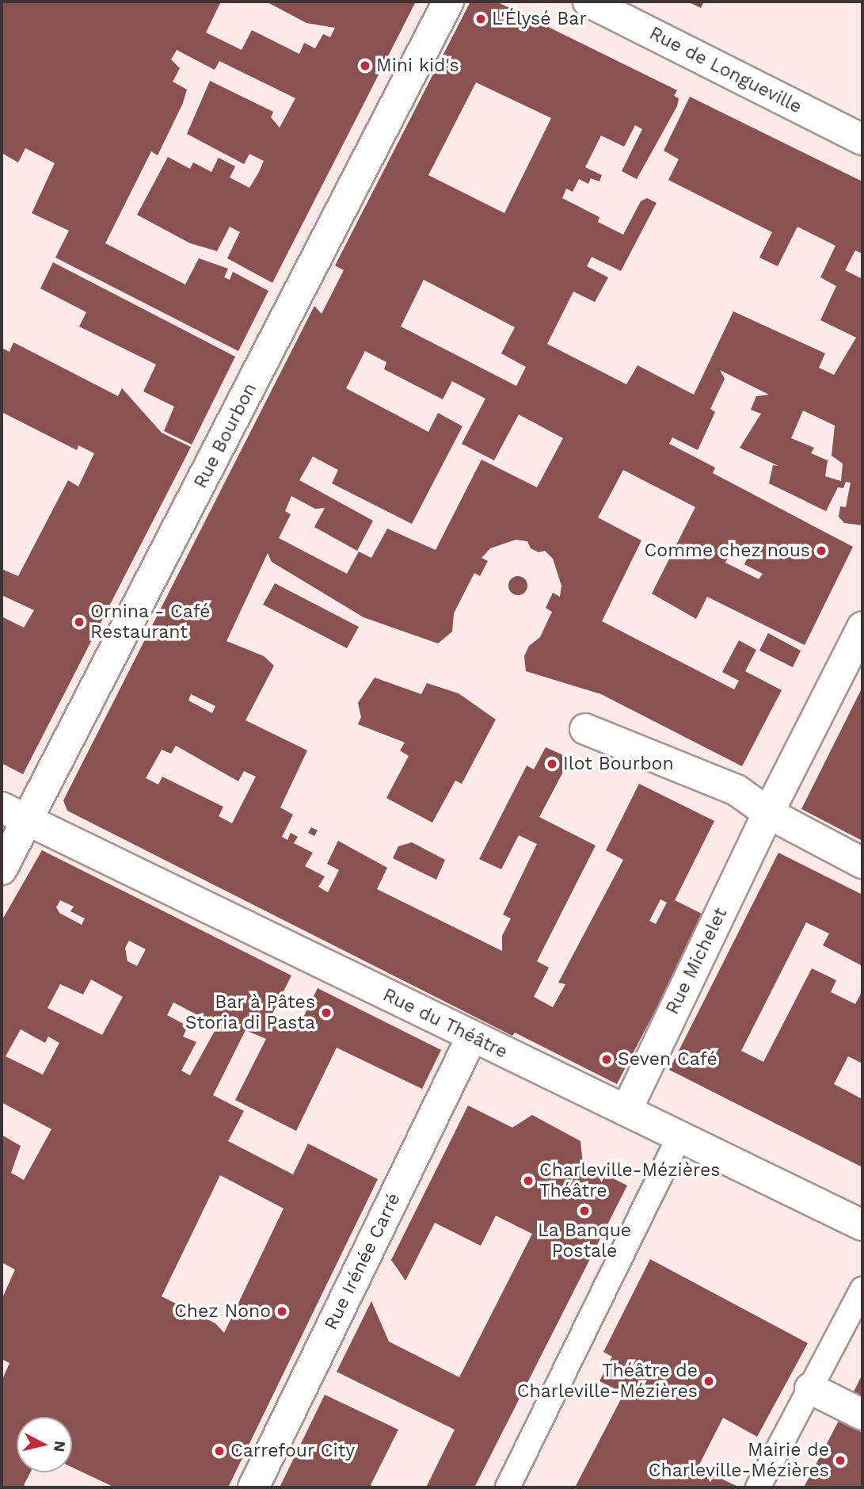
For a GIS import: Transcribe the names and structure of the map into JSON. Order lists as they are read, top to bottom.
{
  "streets": {
    "street": [
      "Rue de Longueville",
      "Rue Bourbon",
      "Rue Michelet",
      "Rue du Théâtre",
      "Rue Irénée Carré"
    ]
  },
  "crossings": [
    ["Rue Bourbon", "Rue du Théâtre"],
    ["Rue Michelet", "Rue du Théâtre"],
    ["Rue du Théâtre", "Rue Irénée Carré"]
  ],
  "places": [
    "L'Élysé Bar",
    "Mini kid's",
    "Comme chez nous",
    "Ornina - Café Restaurant",
    "Ilot Bourbon",
    "Bar à Pâtes Storia di Pasta",
    "Seven Café",
    "Charleville-Mézières Théâtre",
    "La Banque Postale",
    "Chez Nono",
    "Théâtre de Charleville-Mézières",
    "Carrefour City",
    "Mairie de Charleville-Mézières"
  ],
  "north": "right"
}
